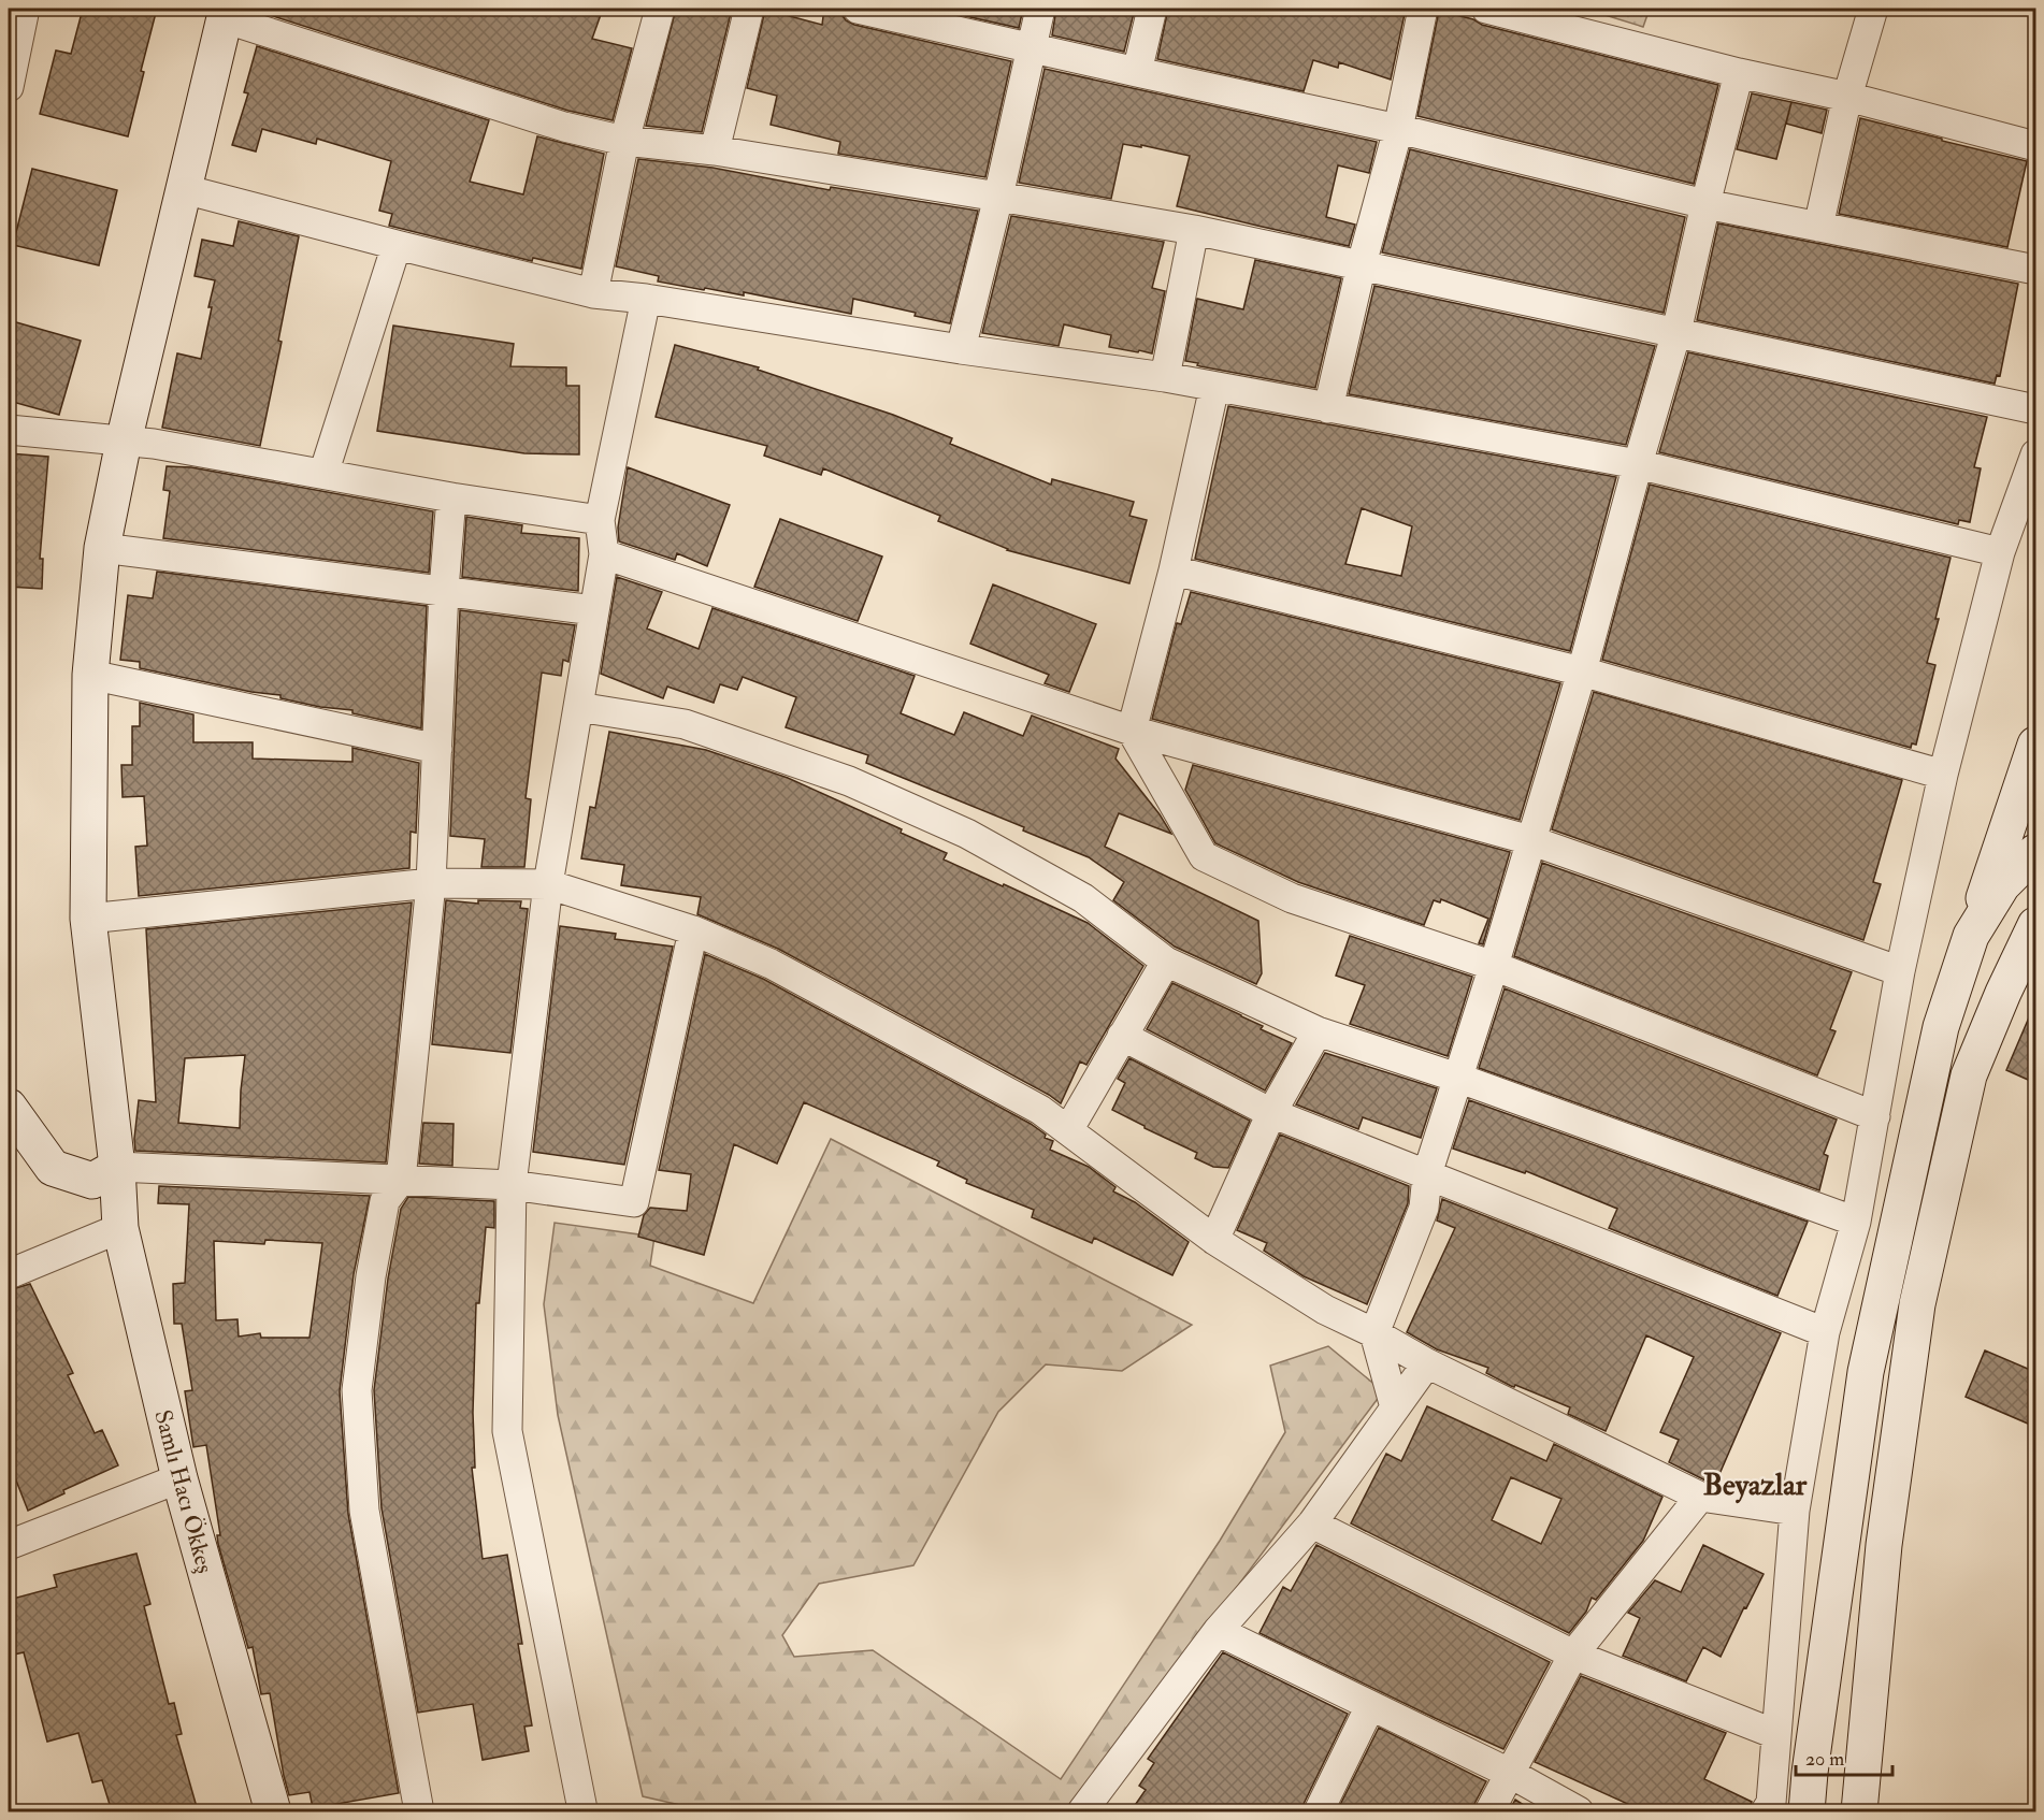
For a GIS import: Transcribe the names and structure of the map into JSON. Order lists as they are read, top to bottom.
{
  "streets": {
    "street": ["Samlı Hacı Ökkeş"]
  },
  "districts": ["Beyazlar"],
  "scale_bar": "20 m"
}
